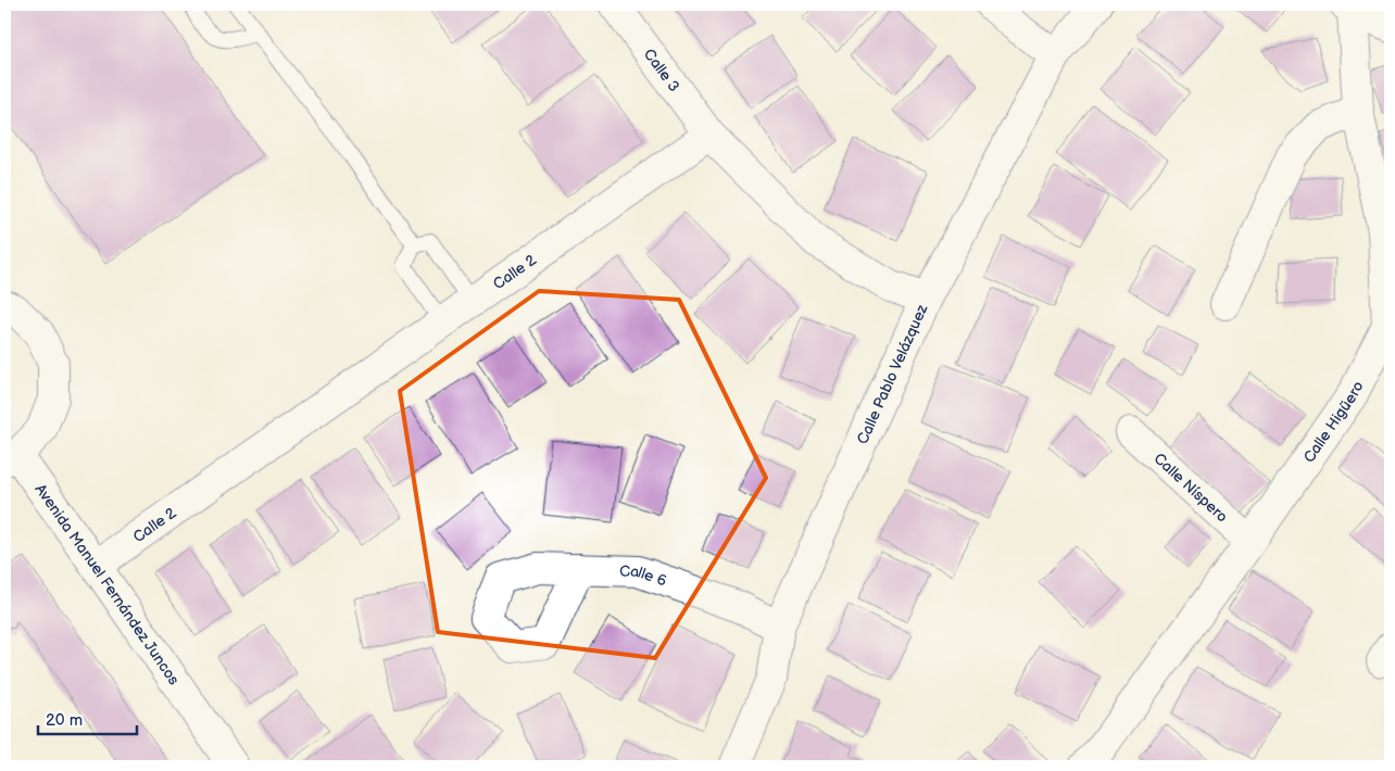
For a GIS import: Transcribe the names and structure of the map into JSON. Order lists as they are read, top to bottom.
{
  "streets": {
    "street": [
      "Calle 3",
      "Calle 2",
      "Calle Pablo Velázquez",
      "Calle Higüero",
      "Calle Níspero",
      "Calle 6",
      "Avenida Manuel Fernández Juncos"
    ]
  },
  "crossings": [
    ["Calle 3", "Calle 2"],
    ["Calle 2", "Avenida Manuel Fernández Juncos"],
    ["Calle Pablo Velázquez", "Calle 6"],
    ["Calle Higüero", "Calle Níspero"]
  ],
  "scale_bar": "20 m"
}
